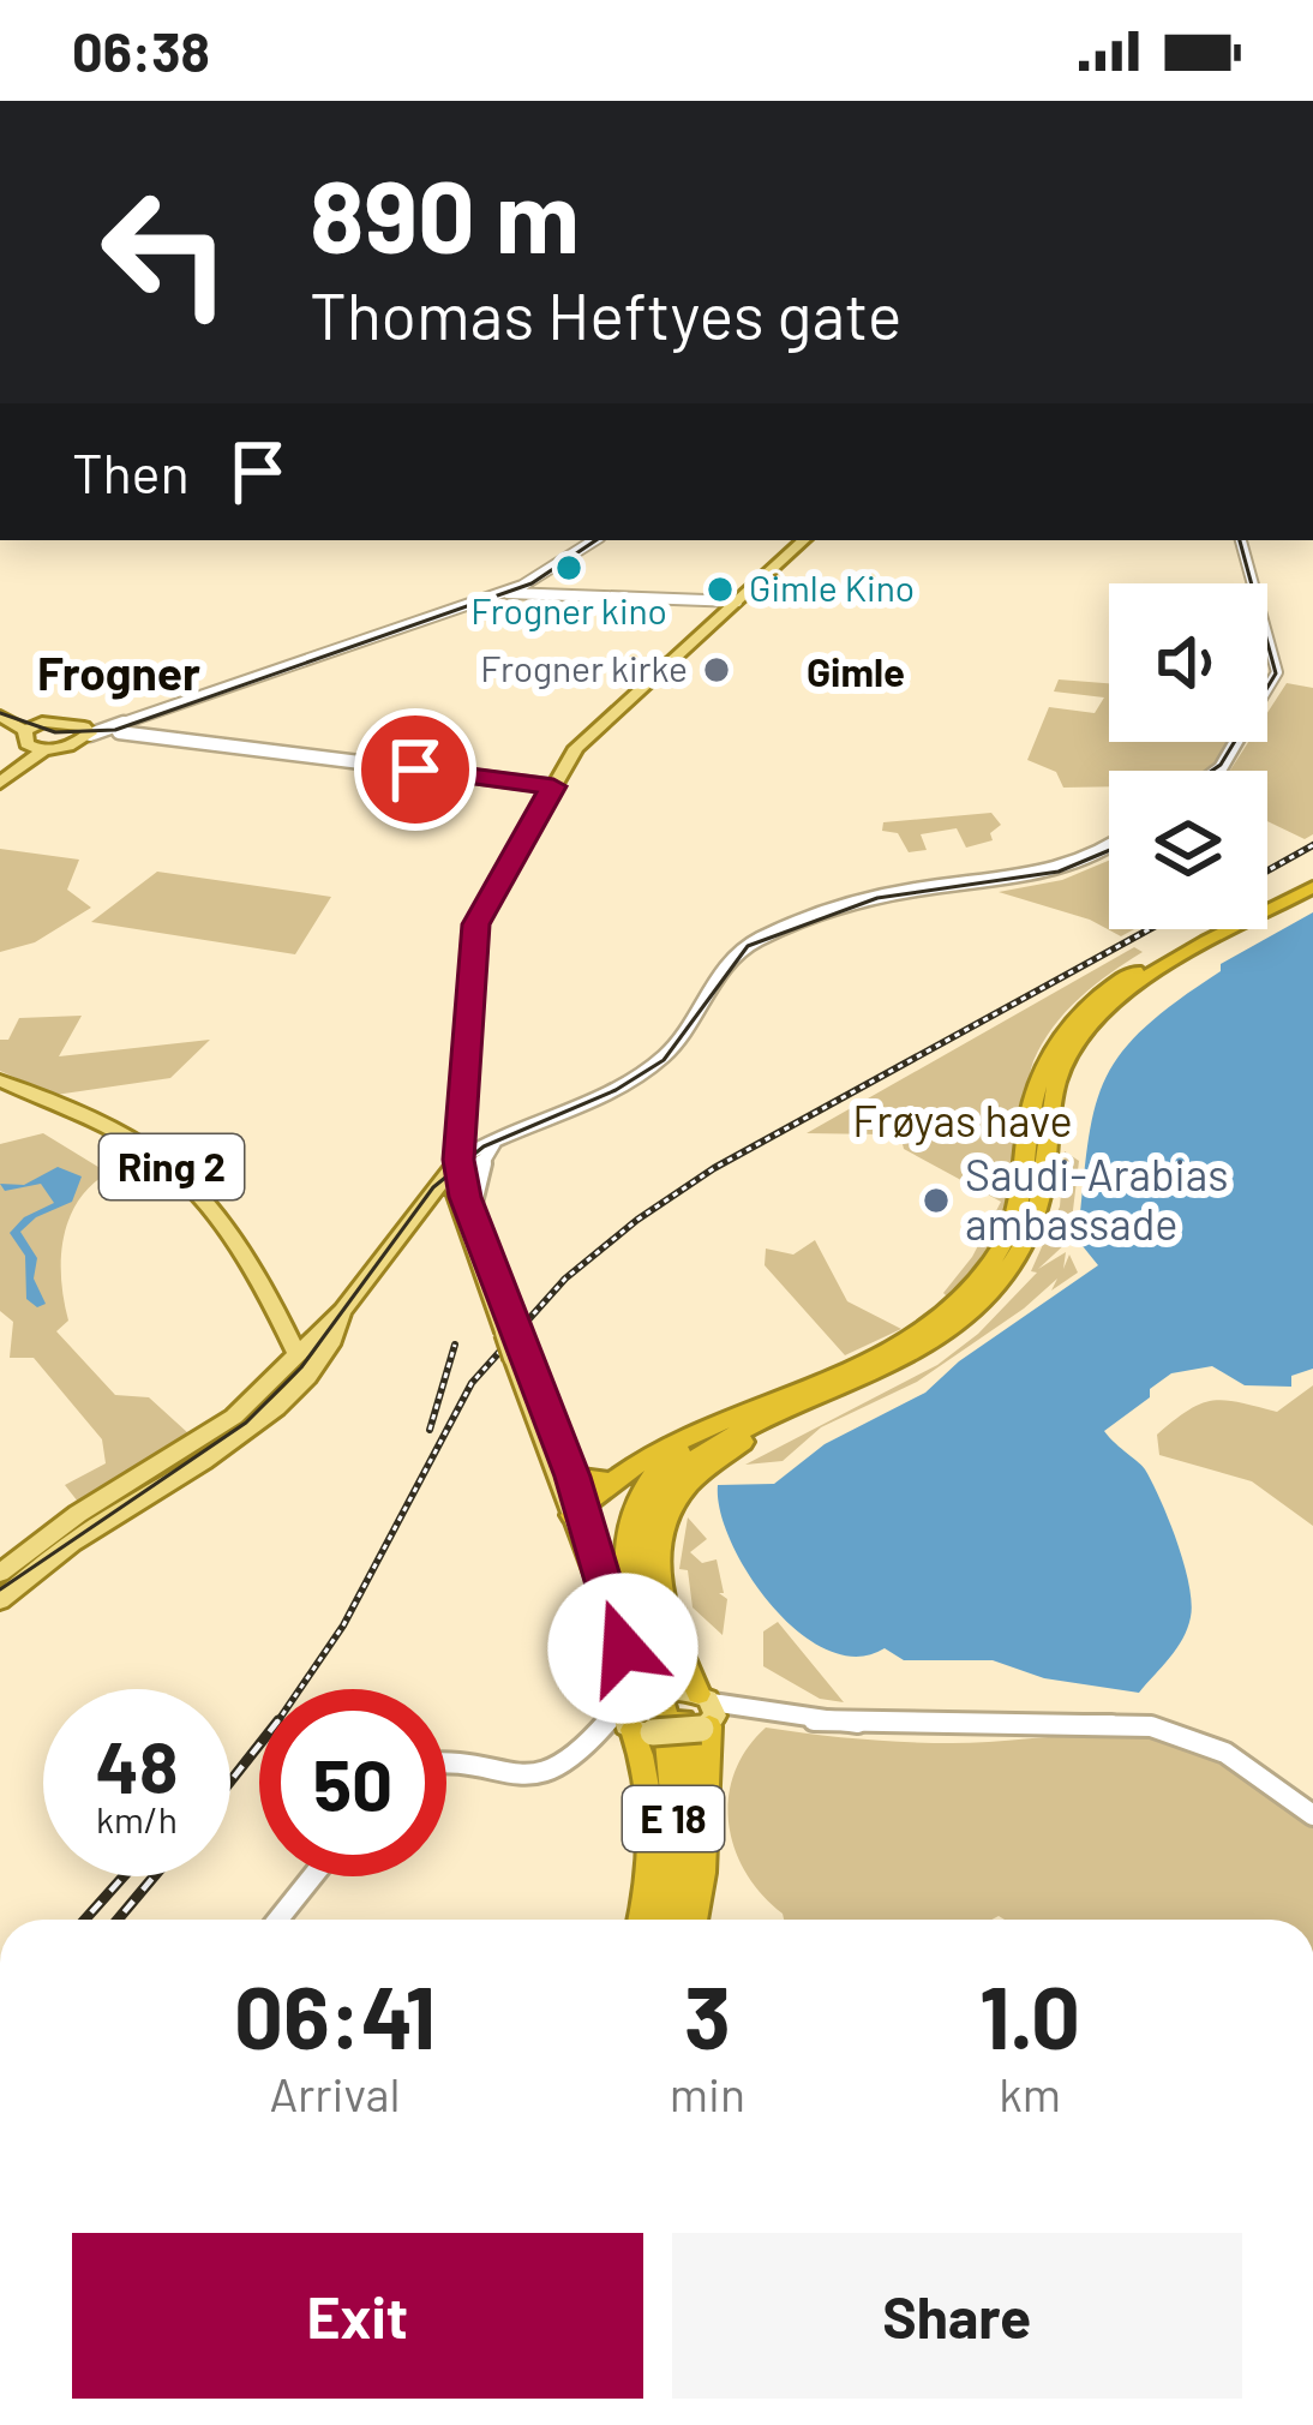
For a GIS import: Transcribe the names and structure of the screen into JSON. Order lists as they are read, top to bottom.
{
  "streets": {
    "highway": ["E 18"],
    "main road": ["Ring 2"]
  },
  "districts": ["Gimle", "Frogner"],
  "parks": ["Frøyas have"],
  "places": [
    "Frogner kino",
    "Gimle Kino",
    "Frogner kirke",
    "Saudi-Arabias ambassade"
  ],
  "page": {
    "status": "06:38",
    "turn": ["890 m", "Thomas Heftyes gate"],
    "then": "Then",
    "speed": "48 km/h",
    "limit": "50",
    "eta": [
      "06:41",
      "Arrival",
      "3",
      "min",
      "1.0",
      "km"
    ],
    "buttons": ["Exit", "Share"]
  }
}
